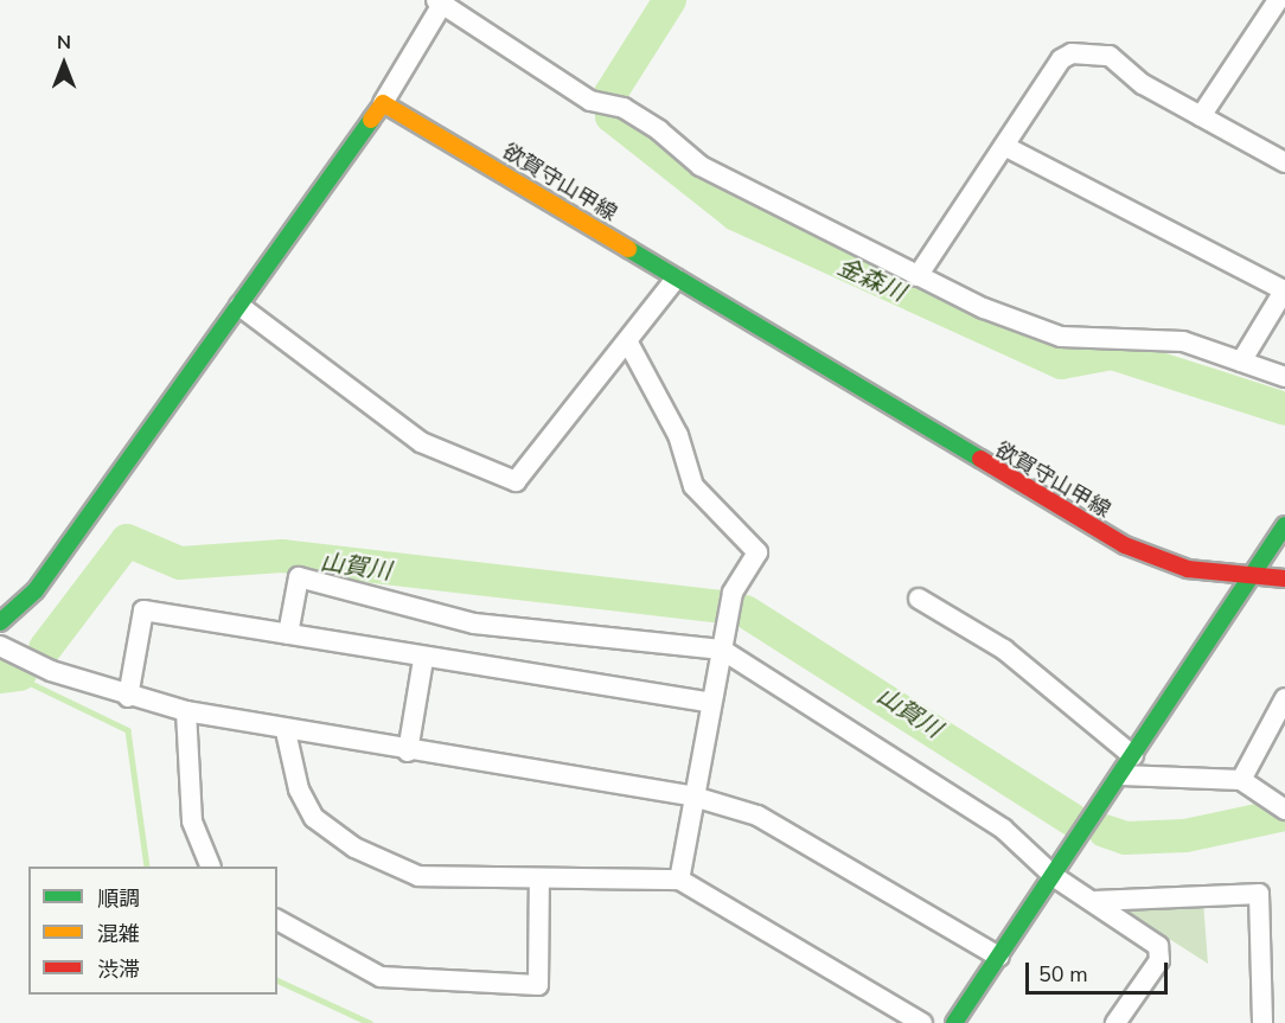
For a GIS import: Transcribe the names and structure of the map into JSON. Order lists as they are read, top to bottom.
{
  "streets": {
    "main road": ["欲賀守山甲線"]
  },
  "water": ["金森川", "山賀川"],
  "legend": ["順調", "混雑", "渋滞"],
  "scale_bar": "50 m",
  "north": "top"
}
